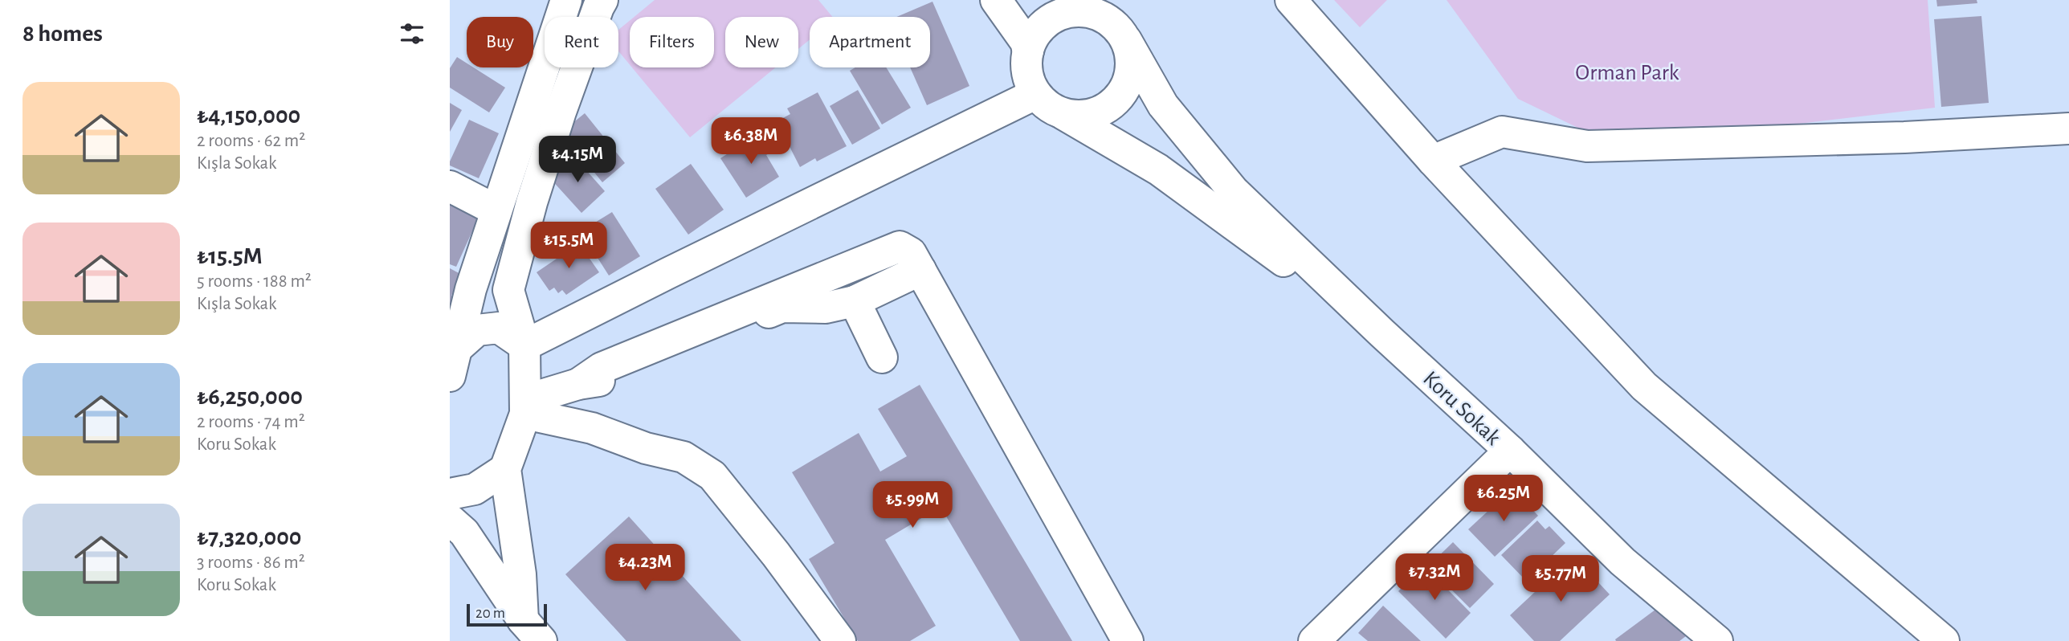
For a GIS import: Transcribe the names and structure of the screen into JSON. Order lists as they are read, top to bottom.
{
  "streets": {
    "street": ["Koru Sokak"]
  },
  "parks": ["Orman Park"],
  "scale_bar": "20 m",
  "page": {
    "heading": "8 homes",
    "chip": [
      "Buy",
      "Rent",
      "Filters",
      "New",
      "Apartment"
    ],
    "list": [
      {
        "name": "₺4,150,000",
        "note": "2 rooms · 62 m² · Kışla Sokak"
      },
      {
        "name": "₺15.5M",
        "note": "5 rooms · 188 m² · Kışla Sokak"
      },
      {
        "name": "₺6,250,000",
        "note": "2 rooms · 74 m² · Koru Sokak"
      },
      {
        "name": "₺7,320,000",
        "note": "3 rooms · 86 m² · Koru Sokak"
      }
    ],
    "price": [
      "₺6.38M",
      "₺4.15M",
      "₺15.5M",
      "₺6.25M",
      "₺5.99M",
      "₺4.23M",
      "₺7.32M",
      "₺5.77M"
    ],
    "scale": "20 m"
  }
}
